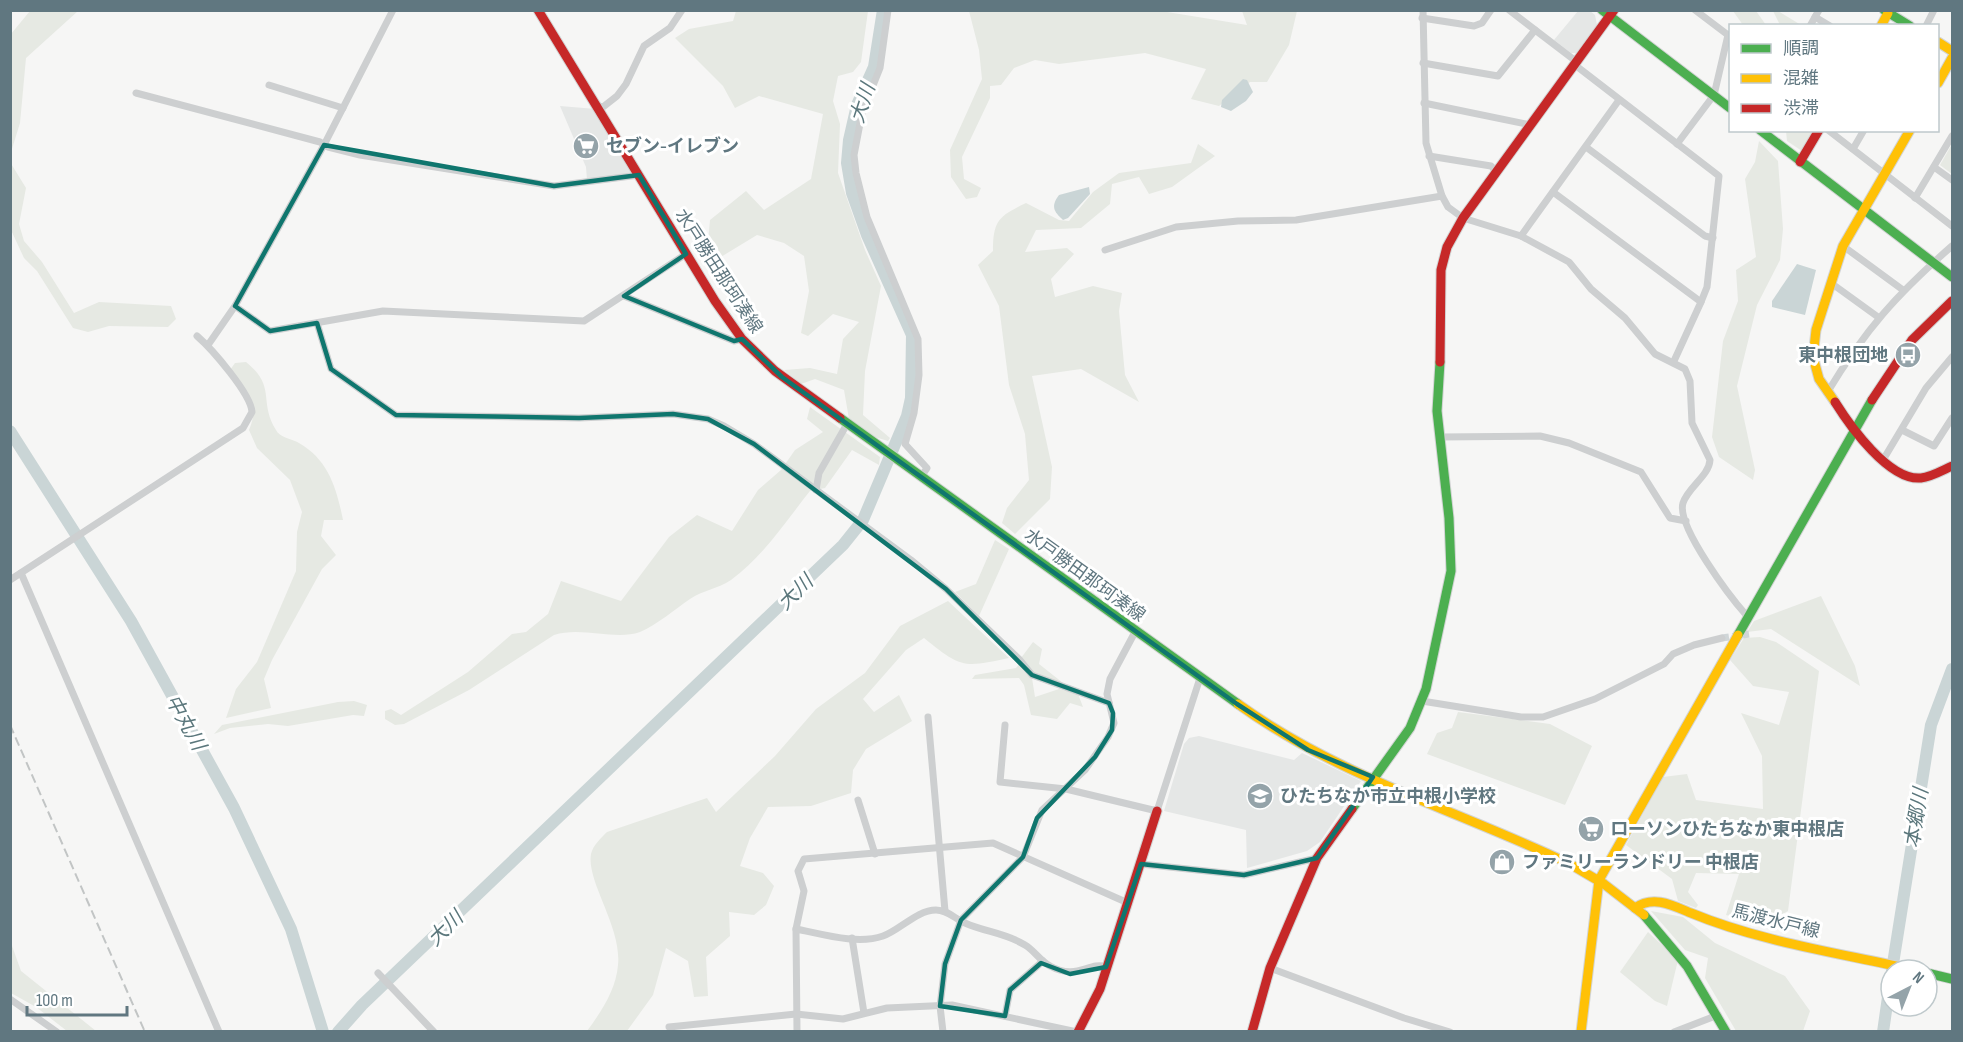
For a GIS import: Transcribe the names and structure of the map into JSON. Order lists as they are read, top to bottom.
{
  "streets": {
    "street": ["水戸勝田那珂湊線", "馬渡水戸線"]
  },
  "crossings": [
    ["水戸勝田那珂湊線", "馬渡水戸線"]
  ],
  "water": ["大川", "中丸川", "本郷川"],
  "places": {
    "supermarket": ["セブン-イレブン", "ローソンひたちなか東中根店"],
    "bus stop": ["東中根団地"],
    "school or university": ["ひたちなか市立中根小学校"],
    "shop": ["ファミリーランドリー 中根店"]
  },
  "legend": ["順調", "混雑", "渋滞"],
  "scale_bar": "100 m",
  "north": "top right"
}
